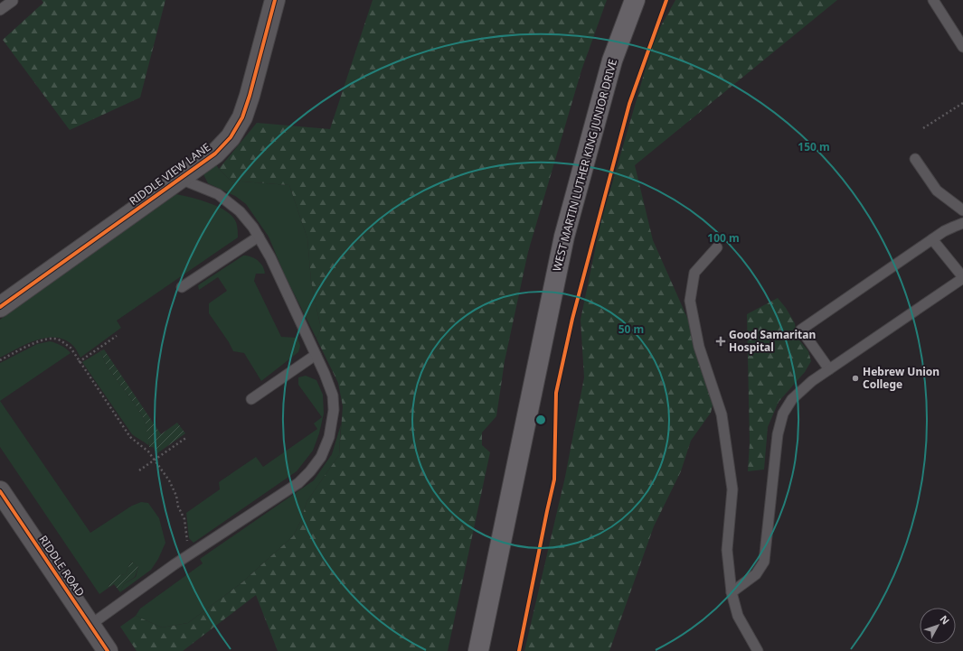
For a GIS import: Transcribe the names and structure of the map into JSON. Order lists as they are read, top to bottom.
{
  "streets": {
    "main road": ["WEST MARTIN LUTHER KING JUNIOR DRIVE"],
    "street": ["RIDDLE VIEW LANE", "RIDDLE ROAD"]
  },
  "places": {
    "health": ["Good Samaritan Hospital"],
    "other": ["Hebrew Union College"]
  },
  "north": "top right",
  "rings": ["150 m", "100 m", "50 m"]
}
